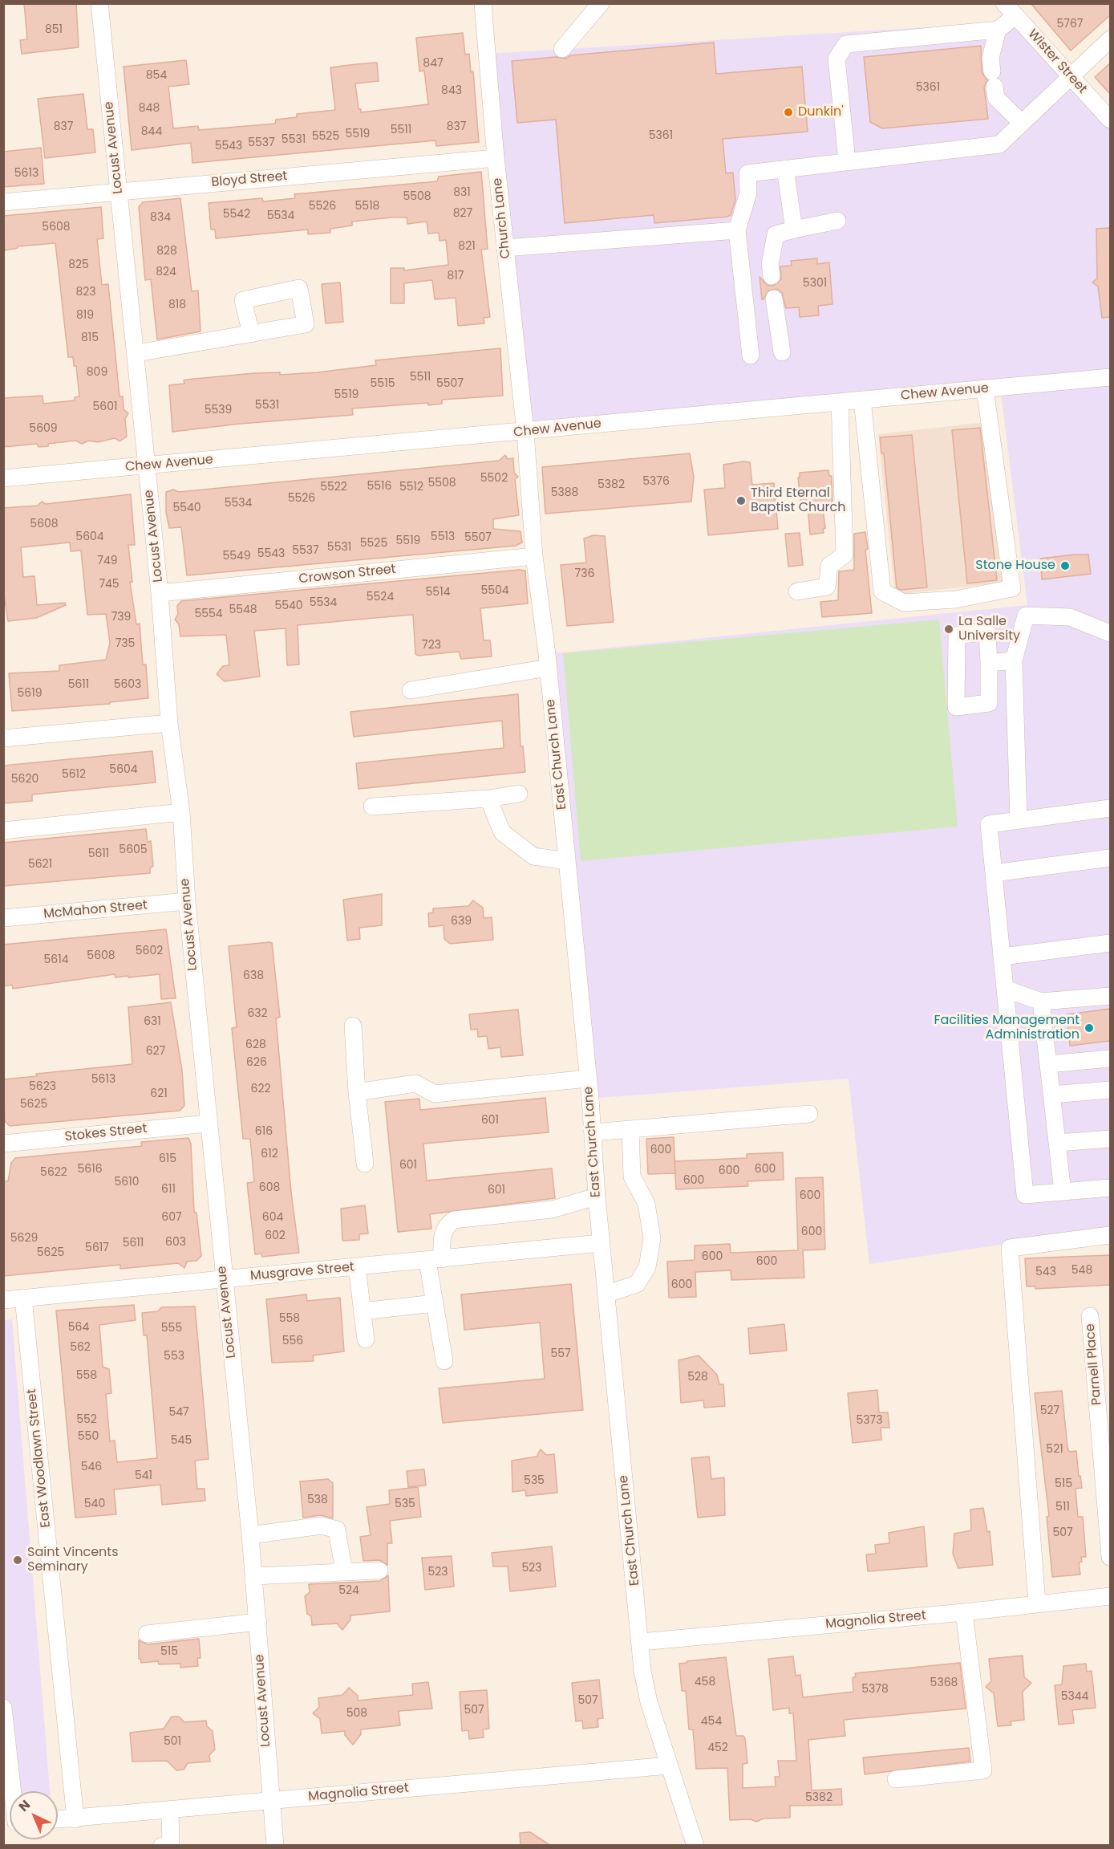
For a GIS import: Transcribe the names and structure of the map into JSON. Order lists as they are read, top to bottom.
{
  "streets": {
    "street": [
      "Wister Street",
      "Locust Avenue",
      "Bloyd Street",
      "Church Lane",
      "Chew Avenue",
      "Crowson Street",
      "East Church Lane",
      "McMahon Street",
      "Stokes Street",
      "Musgrave Street",
      "Parnell Place",
      "East Woodlawn Street",
      "Magnolia Street"
    ]
  },
  "crossings": [
    ["Locust Avenue", "Bloyd Street"],
    ["Locust Avenue", "Chew Avenue"],
    ["Locust Avenue", "Crowson Street"],
    ["Locust Avenue", "McMahon Street"],
    ["Locust Avenue", "Stokes Street"],
    ["Locust Avenue", "Musgrave Street"],
    ["Locust Avenue", "Magnolia Street"],
    ["Bloyd Street", "Church Lane"],
    ["Church Lane", "Chew Avenue"],
    ["Church Lane", "East Church Lane"],
    ["Chew Avenue", "East Church Lane"],
    ["Crowson Street", "East Church Lane"],
    ["East Church Lane", "Musgrave Street"],
    ["East Church Lane", "Magnolia Street"],
    ["Musgrave Street", "East Woodlawn Street"],
    ["East Woodlawn Street", "Magnolia Street"]
  ],
  "places": [
    "Dunkin'",
    "Third Eternal Baptist Church",
    "Stone House",
    "La Salle University",
    "Facilities Management Administration",
    "Saint Vincents Seminary"
  ],
  "house_numbers": [
    "5767",
    "851",
    "847",
    "854",
    "5361",
    "843",
    "848",
    "837",
    "837",
    "5511",
    "844",
    "5519",
    "5361",
    "5525",
    "5531",
    "5537",
    "5543",
    "5613",
    "831",
    "5508",
    "5526",
    "5518",
    "827",
    "5542",
    "5534",
    "834",
    "5608",
    "821",
    "828",
    "825",
    "824",
    "817",
    "5301",
    "823",
    "818",
    "819",
    "815",
    "809",
    "5511",
    "5515",
    "5507",
    "5519",
    "5531",
    "5601",
    "5539",
    "5609",
    "5502",
    "5376",
    "5508",
    "5382",
    "5516",
    "5522",
    "5512",
    "5388",
    "5526",
    "5534",
    "5540",
    "5608",
    "5604",
    "5513",
    "5507",
    "5519",
    "5525",
    "5531",
    "5537",
    "5543",
    "5549",
    "749",
    "736",
    "745",
    "5504",
    "5514",
    "5524",
    "5534",
    "5540",
    "5548",
    "5554",
    "739",
    "735",
    "723",
    "5611",
    "5603",
    "5619",
    "5604",
    "5612",
    "5620",
    "5605",
    "5611",
    "5621",
    "639",
    "5602",
    "5608",
    "5614",
    "638",
    "632",
    "631",
    "628",
    "627",
    "626",
    "5613",
    "5623",
    "622",
    "621",
    "5625",
    "601",
    "616",
    "600",
    "612",
    "615",
    "601",
    "5616",
    "600",
    "600",
    "5622",
    "600",
    "5610",
    "608",
    "611",
    "601",
    "600",
    "607",
    "604",
    "600",
    "602",
    "5629",
    "603",
    "5611",
    "5617",
    "5625",
    "600",
    "600",
    "548",
    "543",
    "600",
    "558",
    "564",
    "555",
    "556",
    "562",
    "557",
    "553",
    "558",
    "528",
    "527",
    "547",
    "552",
    "5373",
    "550",
    "545",
    "521",
    "546",
    "541",
    "535",
    "515",
    "538",
    "540",
    "535",
    "511",
    "507",
    "523",
    "523",
    "524",
    "515",
    "458",
    "5368",
    "5378",
    "5344",
    "507",
    "507",
    "508",
    "454",
    "501",
    "452",
    "5382"
  ],
  "north": "top left"
}
